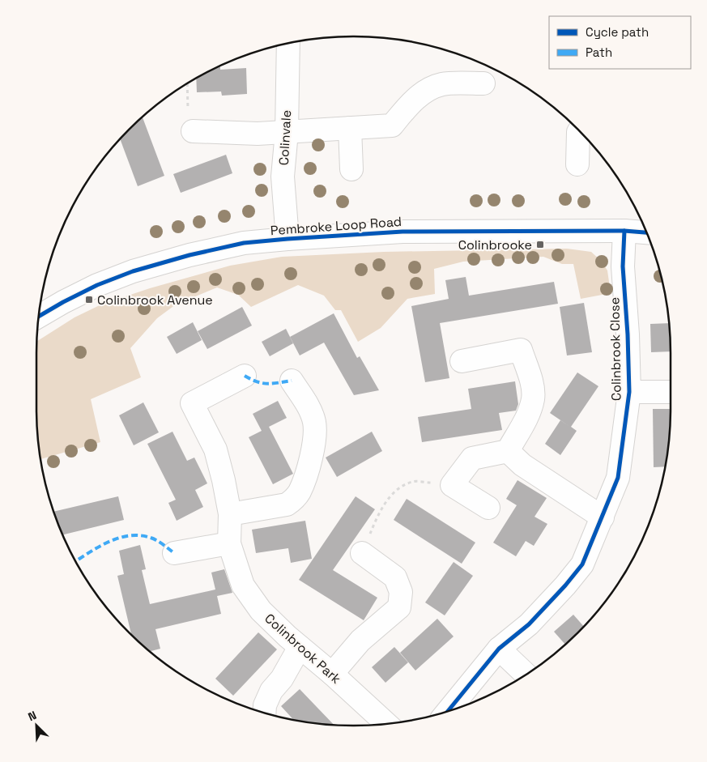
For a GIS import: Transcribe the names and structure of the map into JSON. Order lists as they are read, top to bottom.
{
  "streets": {
    "street": [
      "Colinvale",
      "Pembroke Loop Road",
      "Colinbrook Close",
      "Colinbrook Park"
    ]
  },
  "crossings": [
    ["Colinvale", "Pembroke Loop Road"],
    ["Pembroke Loop Road", "Colinbrook Close"]
  ],
  "places": {
    "transit": ["Colinbrooke", "Colinbrook Avenue"]
  },
  "legend": ["Cycle path", "Path"],
  "north": "top left"
}
